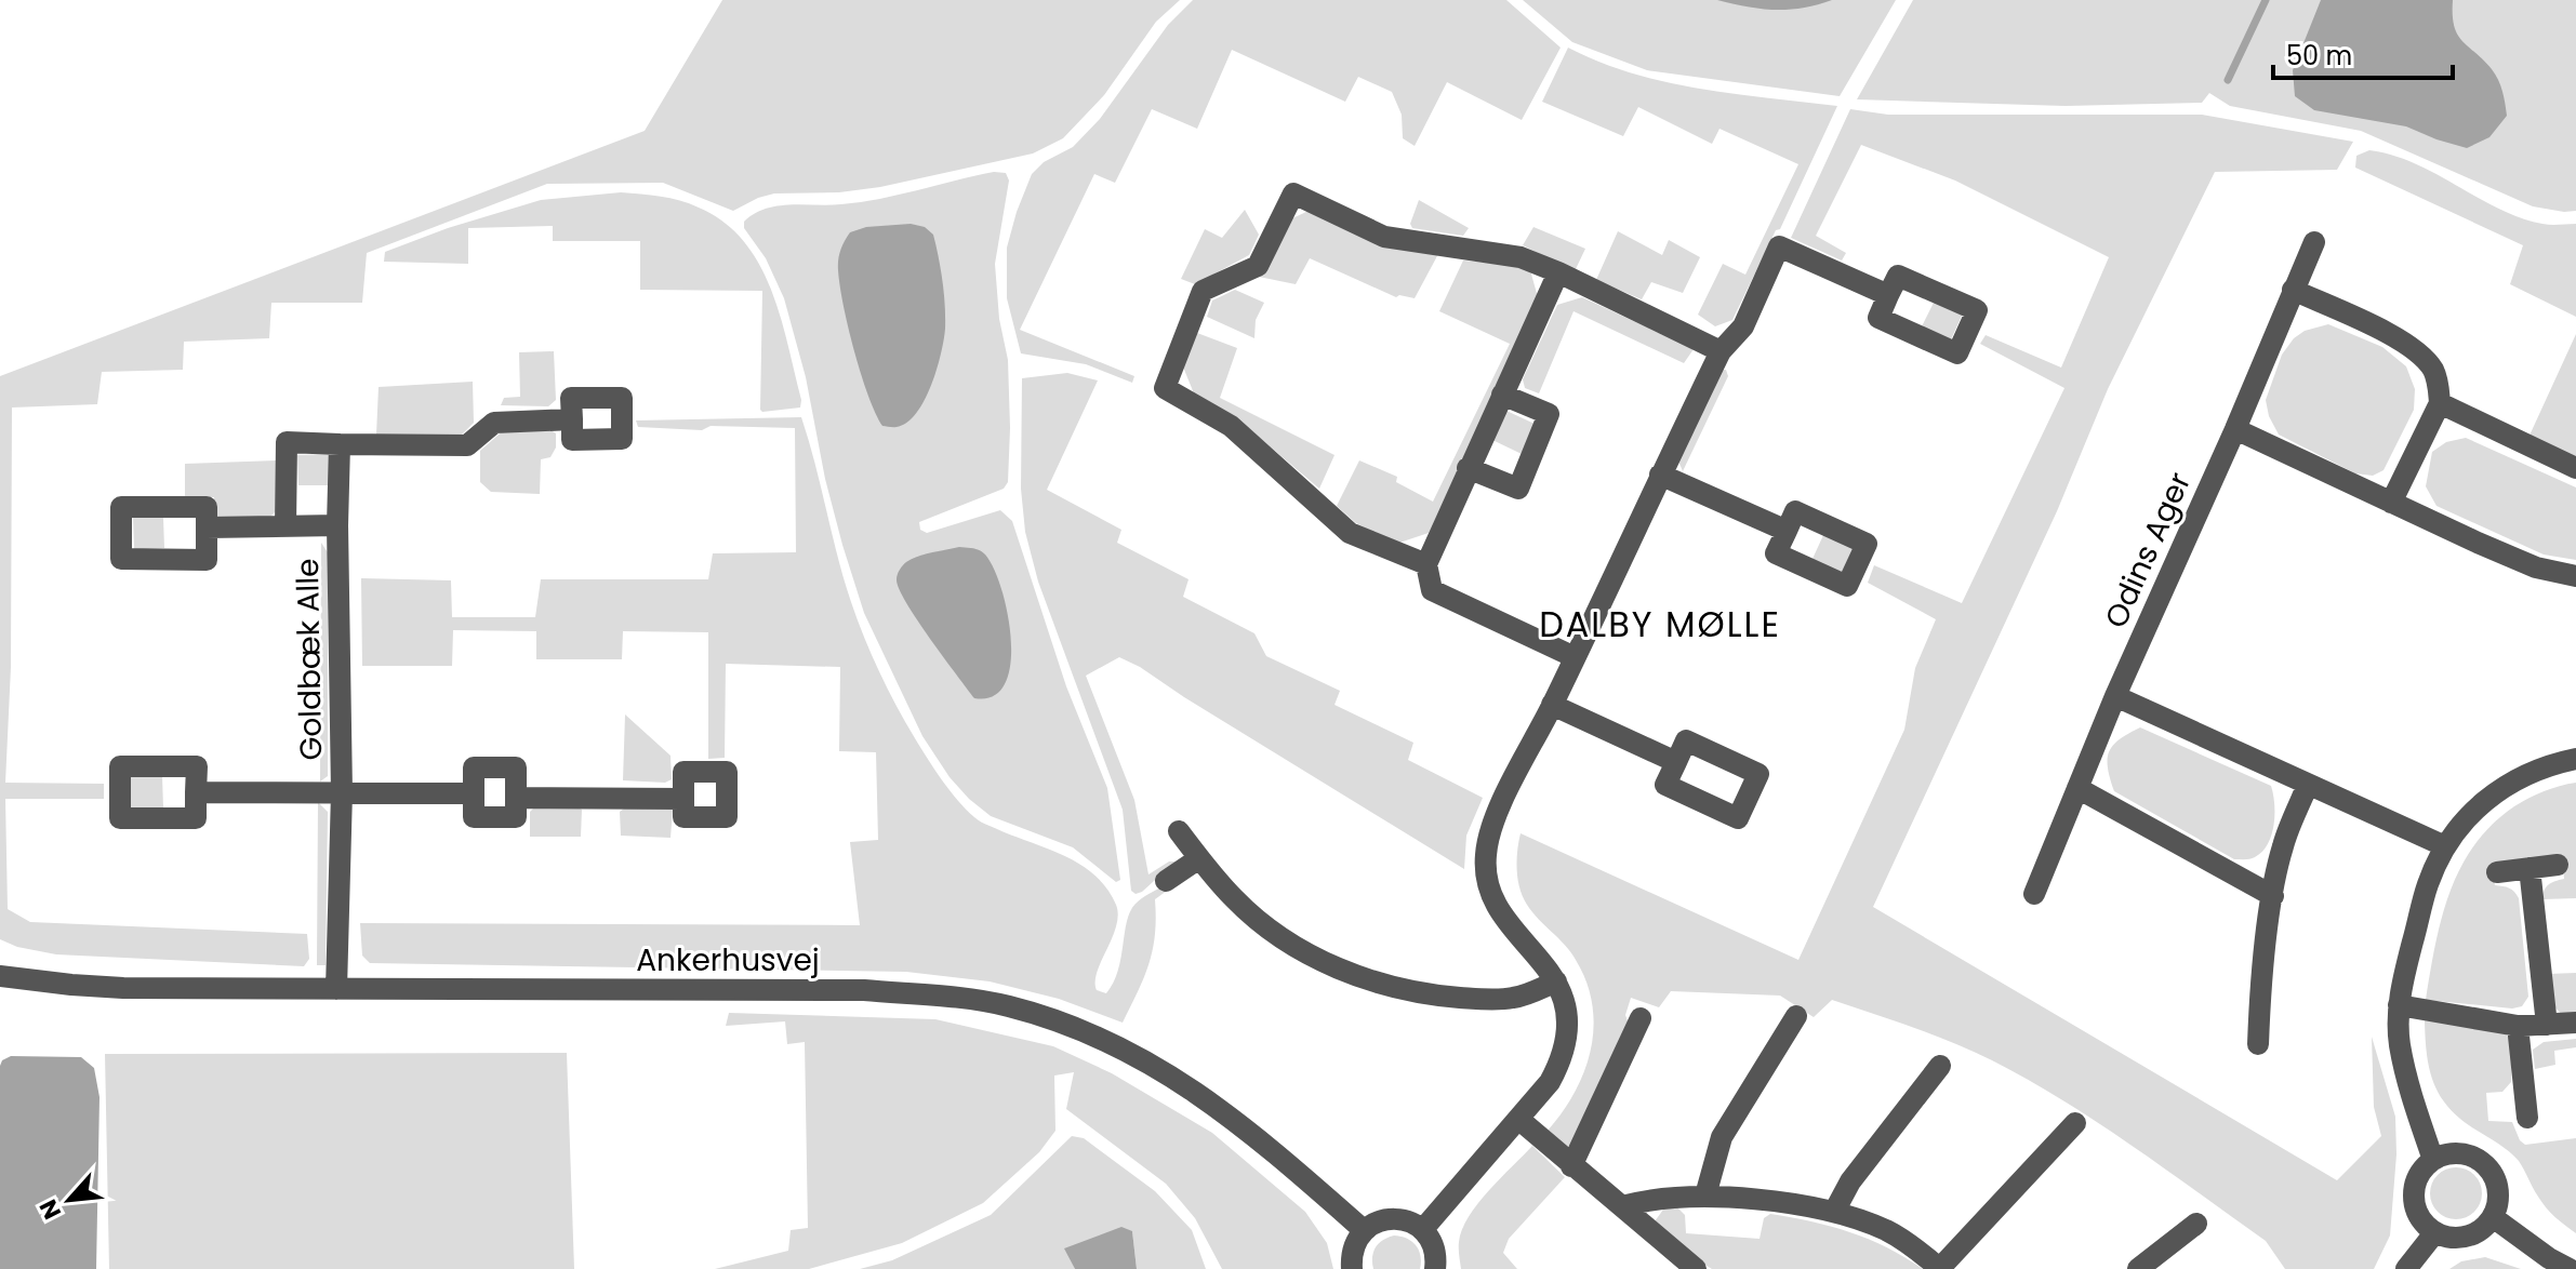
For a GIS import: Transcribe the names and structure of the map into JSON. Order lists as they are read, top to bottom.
{
  "streets": {
    "street": ["Odins Ager", "Goldbæk Alle", "Ankerhusvej"]
  },
  "crossings": [
    ["Goldbæk Alle", "Ankerhusvej"]
  ],
  "districts": ["DALBY MØLLE"],
  "scale_bar": "50 m",
  "north": "bottom left"
}
